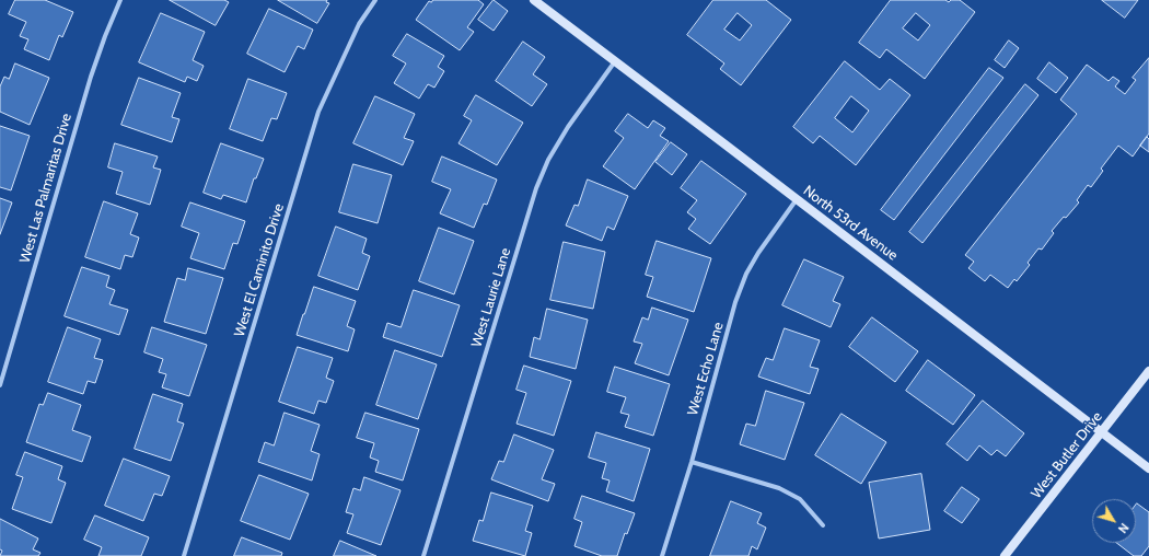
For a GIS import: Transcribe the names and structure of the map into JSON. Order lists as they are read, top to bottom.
{
  "streets": {
    "street": [
      "West Las Palmaritas Drive",
      "North 53rd Avenue",
      "West El Caminito Drive",
      "West Laurie Lane",
      "West Echo Lane",
      "West Butler Drive"
    ]
  },
  "crossings": [
    ["North 53rd Avenue", "West Laurie Lane"],
    ["North 53rd Avenue", "West Echo Lane"],
    ["North 53rd Avenue", "West Butler Drive"]
  ],
  "north": "bottom right"
}
